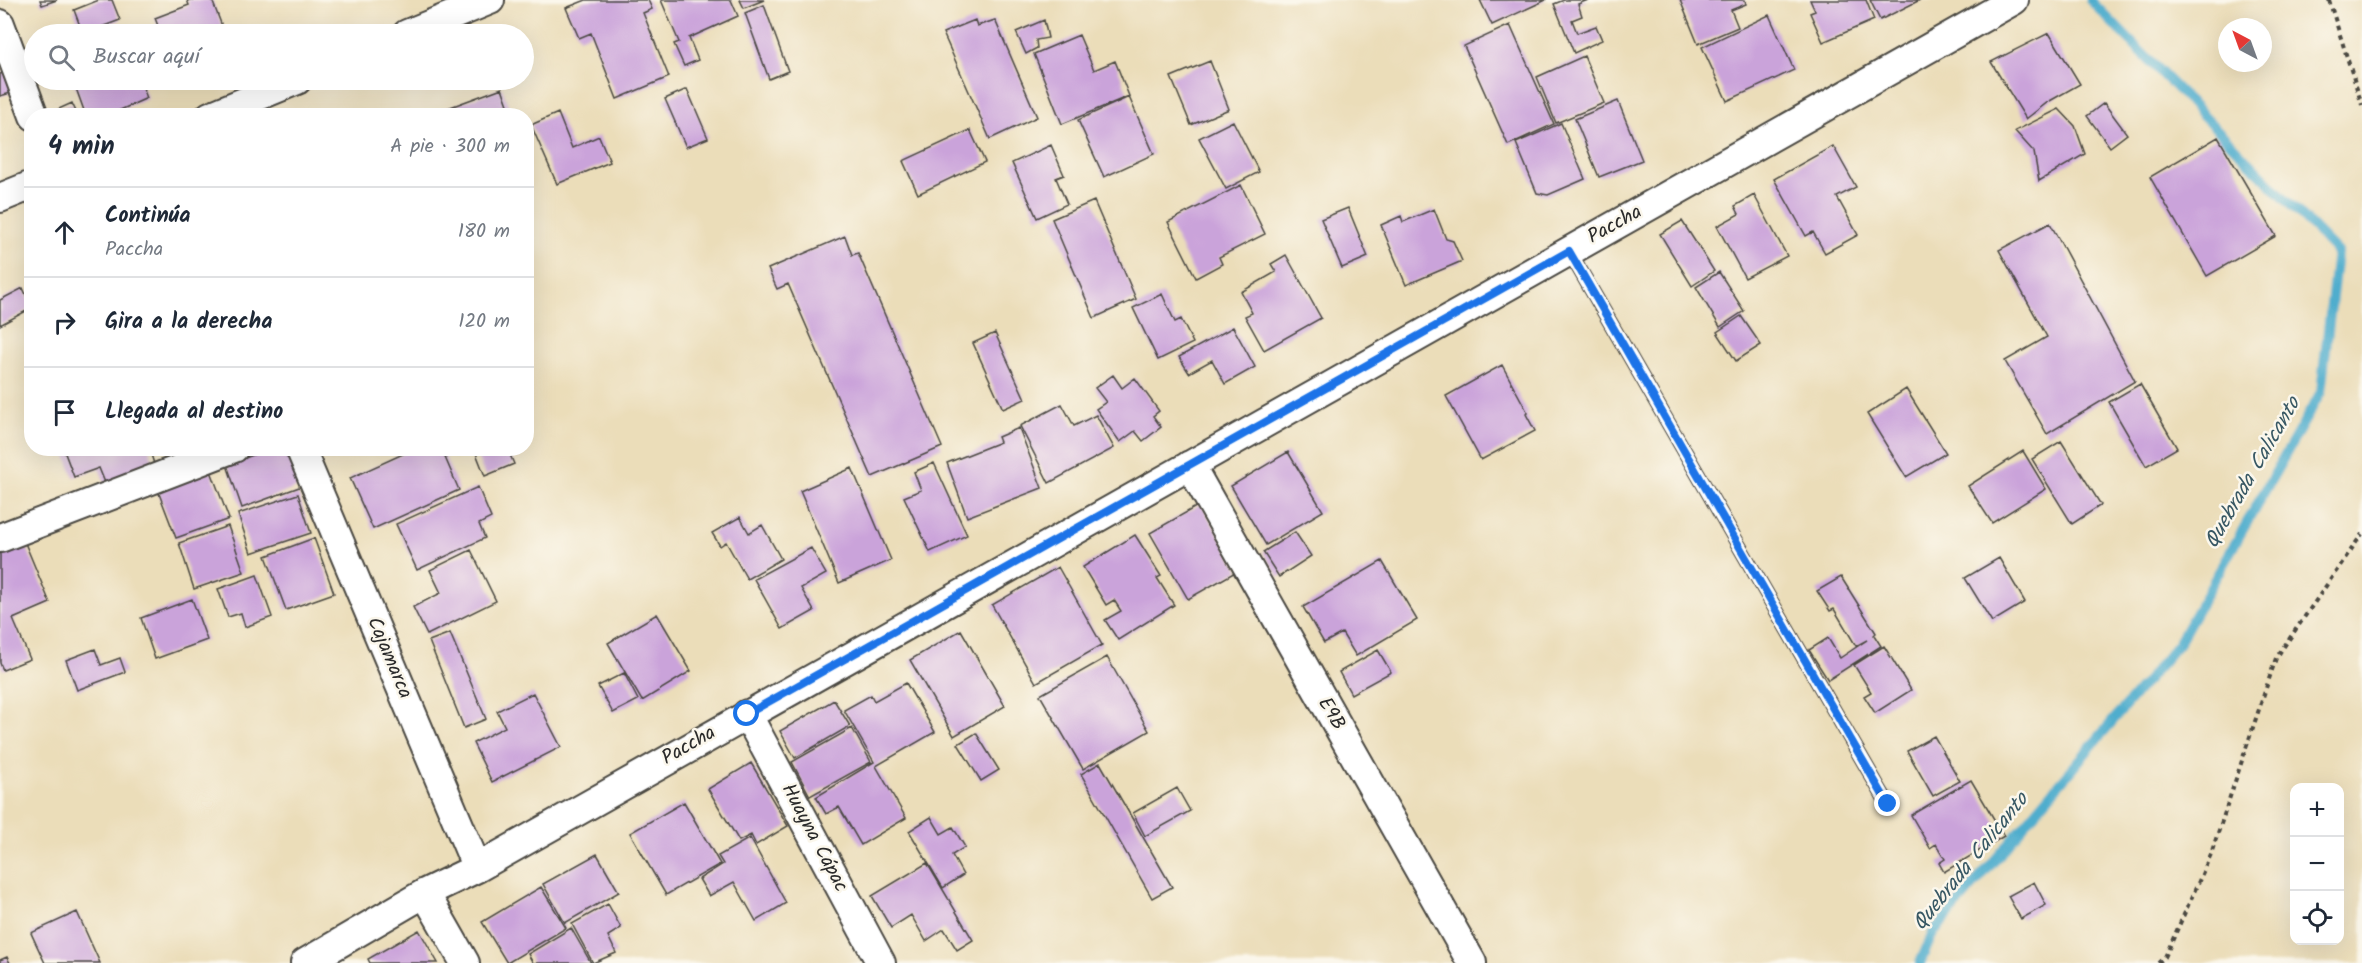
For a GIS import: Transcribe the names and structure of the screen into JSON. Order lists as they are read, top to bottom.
{
  "streets": {
    "street": [
      "Paccha",
      "Cajamarca",
      "E9B",
      "Huayna Cápac"
    ]
  },
  "crossings": [
    ["Paccha", "Cajamarca"],
    ["Paccha", "E9B"],
    ["Paccha", "Huayna Cápac"]
  ],
  "water": ["Quebrada Calicanto"],
  "north": "top left",
  "page": {
    "search": "Buscar aquí",
    "heading": ["4 min", "A pie · 300 m"],
    "list": [
      ["Continúa", "Paccha", "180 m"],
      ["Gira a la derecha", "120 m"],
      "Llegada al destino"
    ],
    "map_buttons": ["+", "−"]
  }
}
